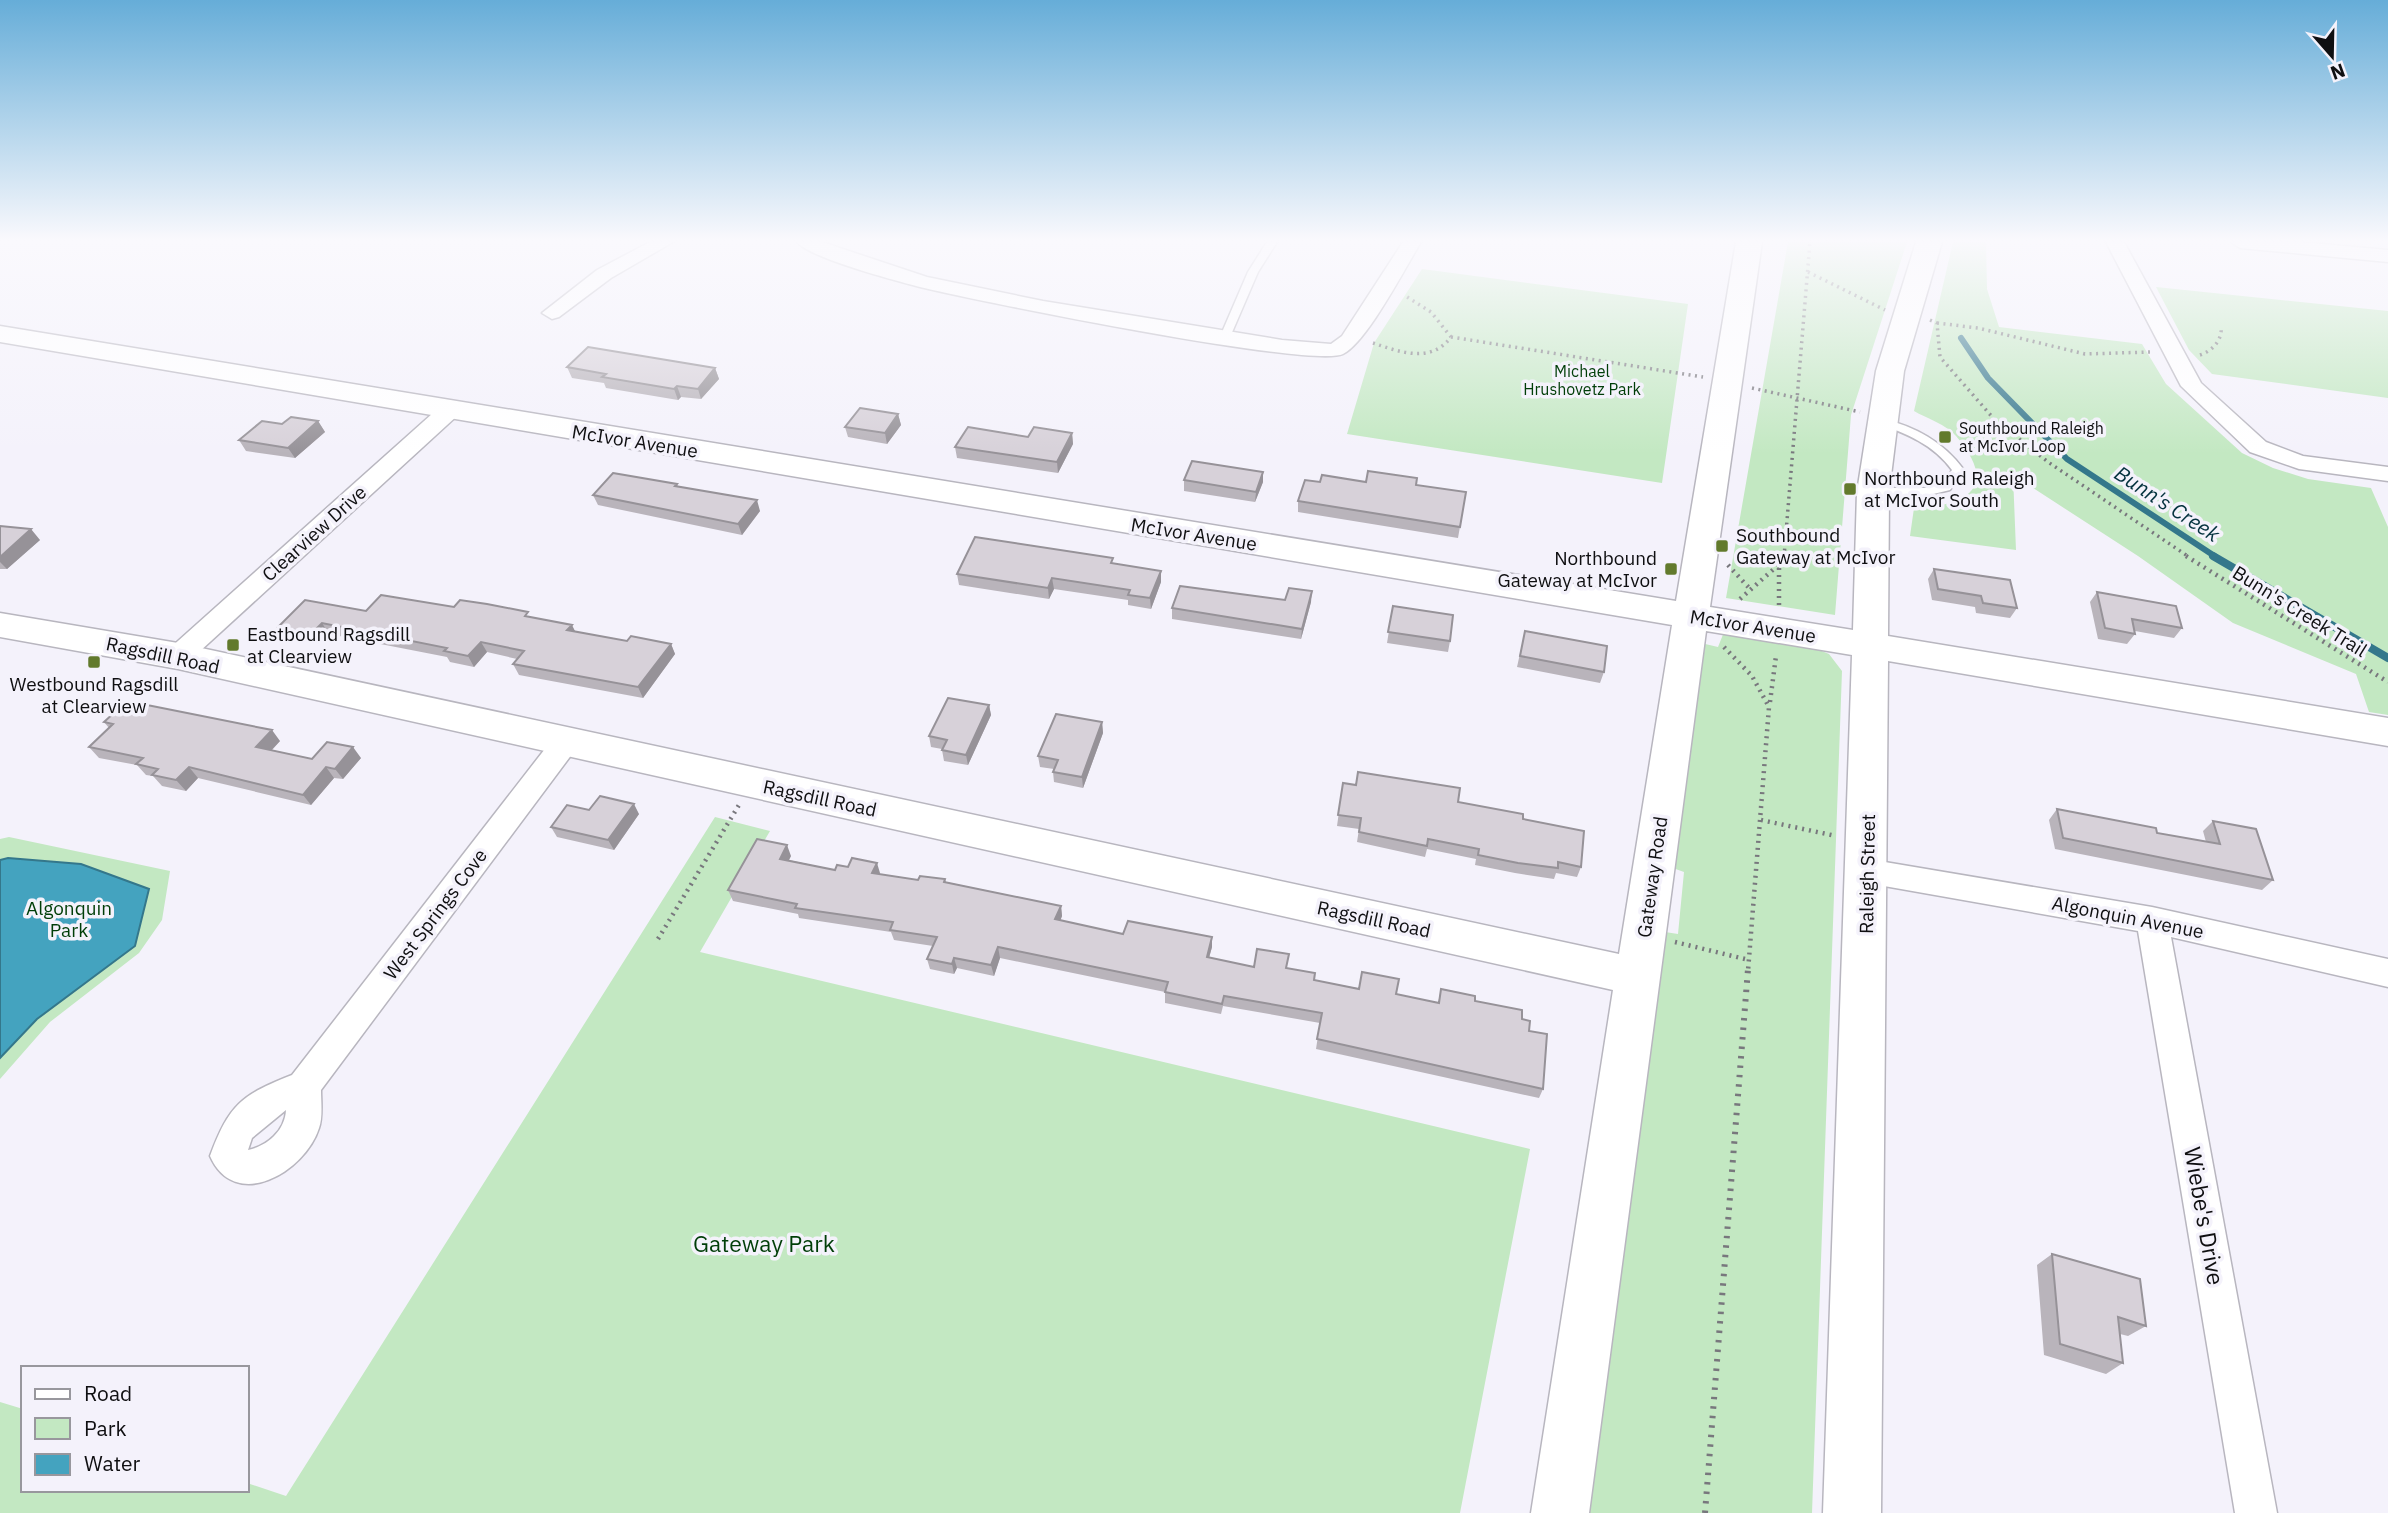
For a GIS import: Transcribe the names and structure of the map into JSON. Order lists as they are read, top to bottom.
{
  "streets": {
    "street": [
      "McIvor Avenue",
      "Clearview Drive",
      "Ragsdill Road",
      "Raleigh Street",
      "Gateway Road",
      "West Springs Cove",
      "Algonquin Avenue",
      "Wiebe's Drive"
    ],
    "path": ["Bunn's Creek Trail"]
  },
  "crossings": [
    ["McIvor Avenue", "Clearview Drive"],
    ["McIvor Avenue", "Raleigh Street"],
    ["McIvor Avenue", "Gateway Road"],
    ["Clearview Drive", "Ragsdill Road"],
    ["Ragsdill Road", "Gateway Road"],
    ["Ragsdill Road", "West Springs Cove"],
    ["Raleigh Street", "Algonquin Avenue"],
    ["Algonquin Avenue", "Wiebe's Drive"]
  ],
  "water": ["Bunn's Creek"],
  "parks": ["Michael Hrushovetz Park", "Algonquin Park", "Gateway Park"],
  "places": {
    "transit": [
      "Southbound Raleigh at McIvor Loop",
      "Northbound Raleigh at McIvor South",
      "Southbound Gateway at McIvor",
      "Northbound Gateway at McIvor",
      "Eastbound Ragsdill at Clearview",
      "Westbound Ragsdill at Clearview"
    ]
  },
  "legend": ["Road", "Park", "Water"],
  "north": "bottom"
}
